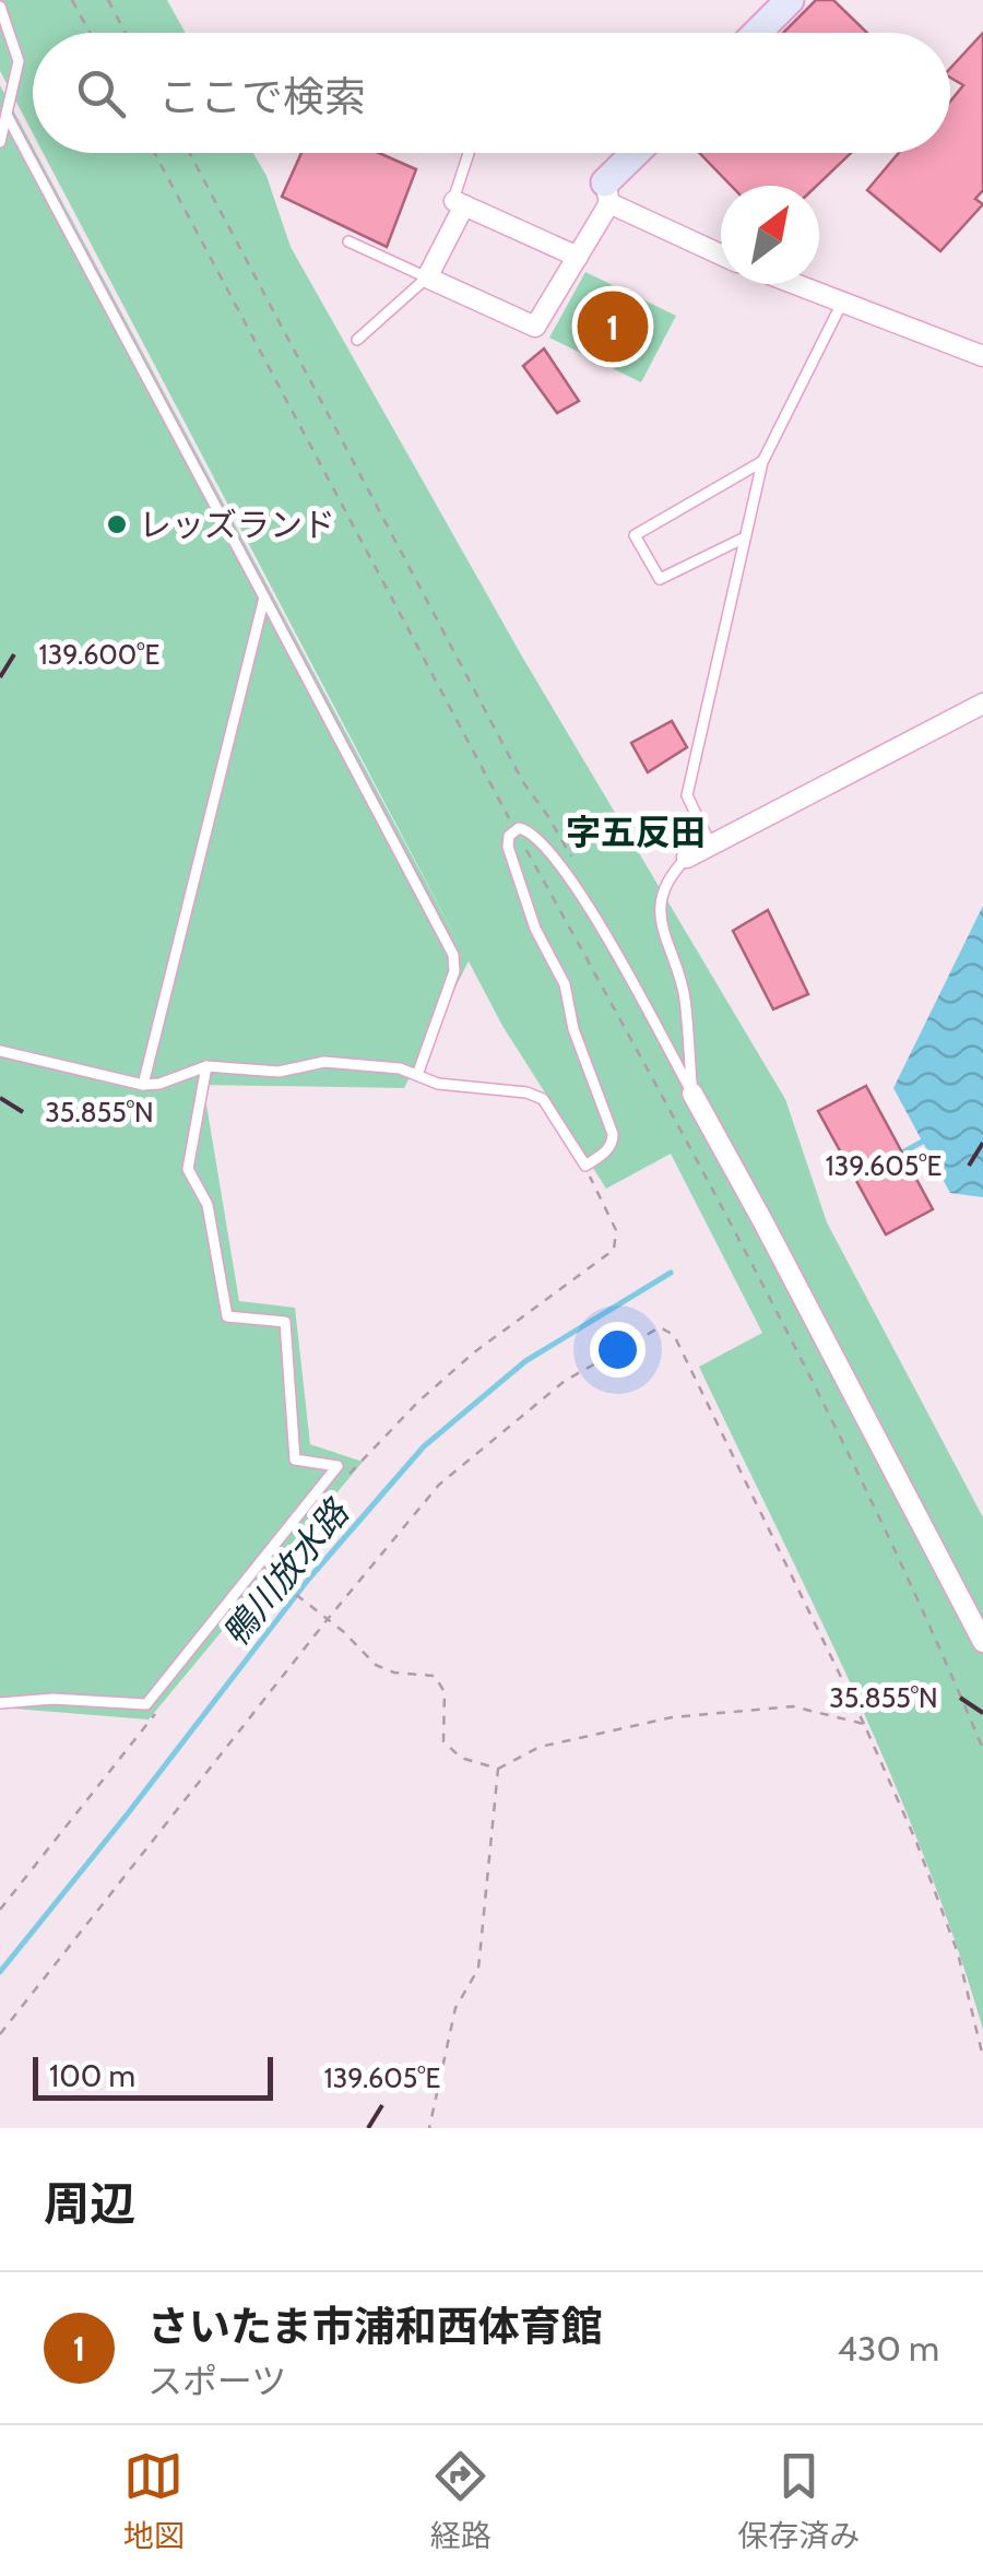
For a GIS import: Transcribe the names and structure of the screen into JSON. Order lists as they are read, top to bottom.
{
  "districts": ["字五反田"],
  "water": ["鴨川放水路"],
  "places": ["レッズランド"],
  "scale_bar": "100 m",
  "north": "top right",
  "page": {
    "search": "ここで検索",
    "pins": "1",
    "scale": "100 m",
    "heading": "周辺",
    "list": [
      {
        "mark": "1",
        "name": "さいたま市浦和西体育館",
        "note": "スポーツ",
        "value": "430 m"
      }
    ],
    "nav": ["地図", "経路", "保存済み"]
  },
  "coordinates": ["139.600°E", "35.855°N", "139.605°E"]
}
